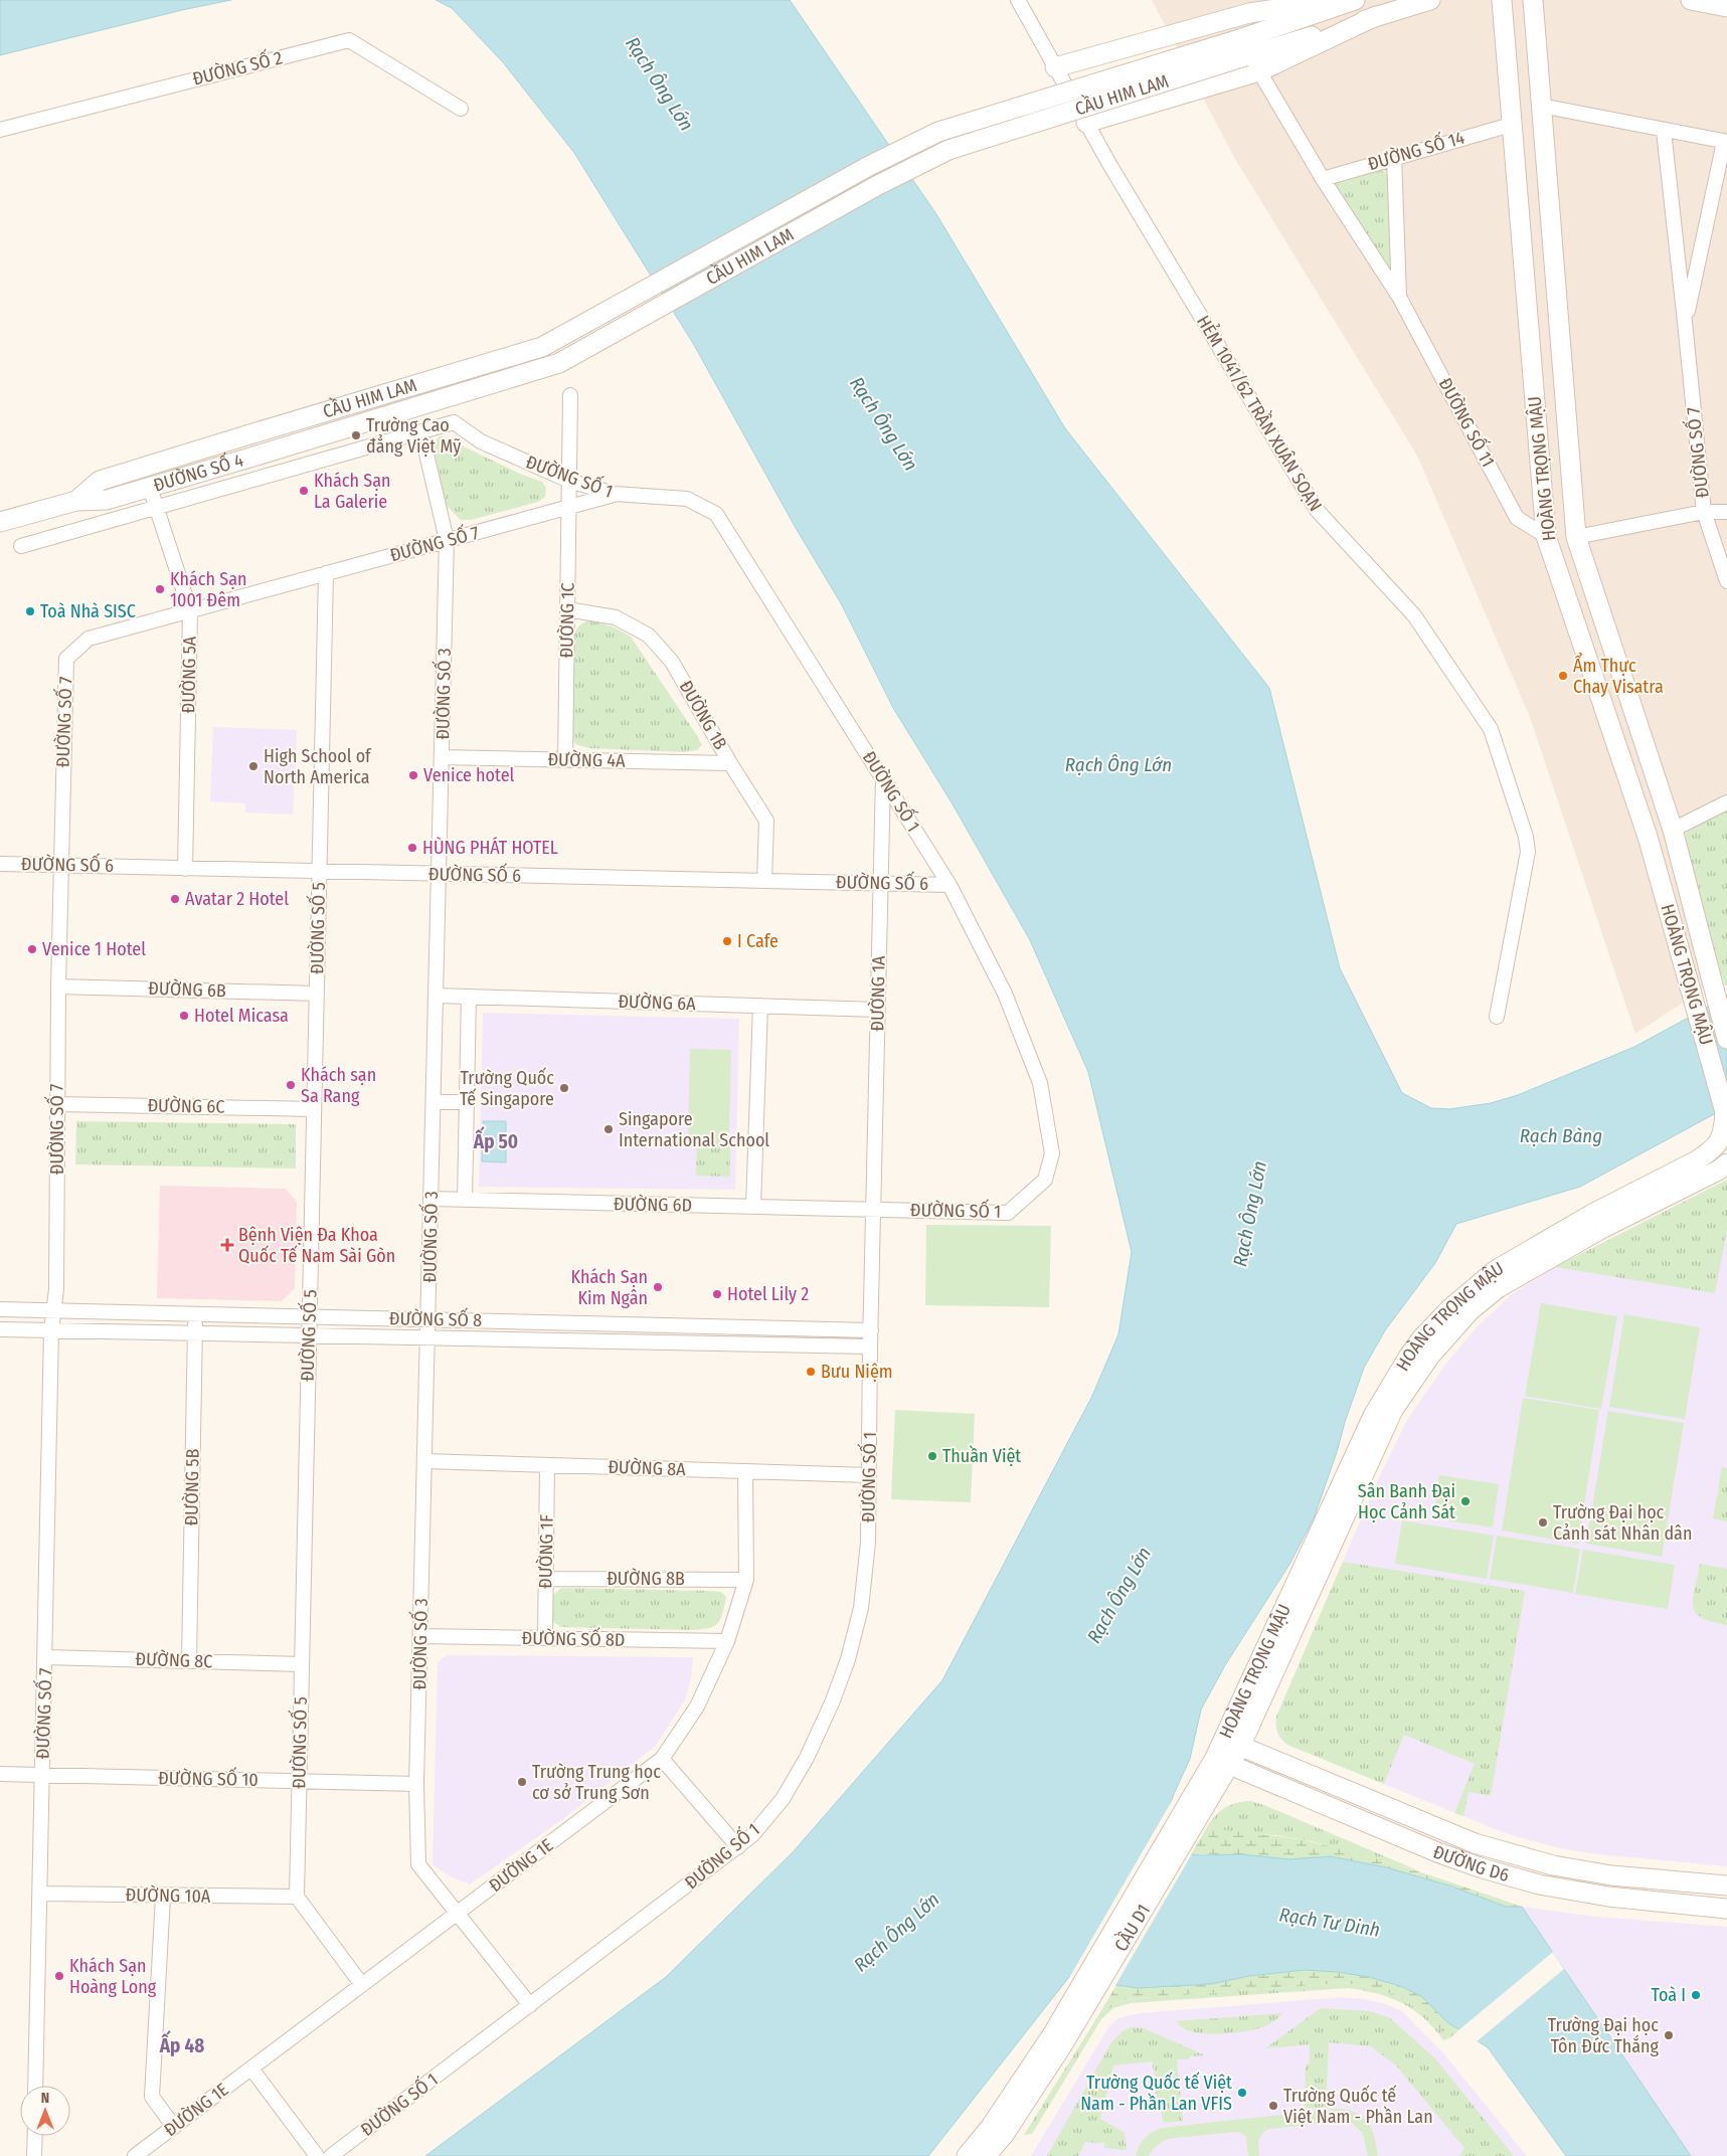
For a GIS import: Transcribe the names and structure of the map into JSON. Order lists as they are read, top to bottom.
{
  "streets": {
    "main road": [
      "CẦU HIM LAM",
      "HOÀNG TRỌNG MẬU",
      "ĐƯỜNG SỐ 4",
      "ĐƯỜNG D6",
      "CẦU D1"
    ],
    "street": [
      "ĐƯỜNG SỐ 2",
      "ĐƯỜNG SỐ 14",
      "HẺM 1041/62 TRẦN XUÂN SOẠN",
      "ĐƯỜNG SỐ 11",
      "ĐƯỜNG SỐ 7",
      "ĐƯỜNG SỐ 1",
      "ĐƯỜNG 1C",
      "ĐƯỜNG 5A",
      "ĐƯỜNG SỐ 3",
      "ĐƯỜNG 1B",
      "ĐƯỜNG 4A",
      "ĐƯỜNG SỐ 6",
      "ĐƯỜNG SỐ 5",
      "ĐƯỜNG 6B",
      "ĐƯỜNG 1A",
      "ĐƯỜNG 6A",
      "ĐƯỜNG 6C",
      "ĐƯỜNG 6D",
      "ĐƯỜNG SỐ 8",
      "ĐƯỜNG 8A",
      "ĐƯỜNG 5B",
      "ĐƯỜNG 1F",
      "ĐƯỜNG 8B",
      "ĐƯỜNG SỐ 8D",
      "ĐƯỜNG 8C",
      "ĐƯỜNG SỐ 10",
      "ĐƯỜNG 1E",
      "ĐƯỜNG 10A"
    ]
  },
  "crossings": [
    ["CẦU HIM LAM", "ĐƯỜNG SỐ 4"],
    ["ĐƯỜNG SỐ 14", "ĐƯỜNG SỐ 11"],
    ["ĐƯỜNG SỐ 14", "HOÀNG TRỌNG MẬU"],
    ["ĐƯỜNG SỐ 11", "HOÀNG TRỌNG MẬU"],
    ["ĐƯỜNG SỐ 7", "ĐƯỜNG SỐ 1"],
    ["ĐƯỜNG SỐ 7", "ĐƯỜNG 1C"],
    ["ĐƯỜNG SỐ 7", "ĐƯỜNG 5A"],
    ["ĐƯỜNG SỐ 7", "ĐƯỜNG SỐ 3"],
    ["ĐƯỜNG SỐ 7", "ĐƯỜNG SỐ 6"],
    ["ĐƯỜNG SỐ 7", "ĐƯỜNG SỐ 5"],
    ["ĐƯỜNG SỐ 7", "ĐƯỜNG 6B"],
    ["ĐƯỜNG SỐ 7", "ĐƯỜNG 6C"],
    ["ĐƯỜNG SỐ 7", "ĐƯỜNG SỐ 8"],
    ["ĐƯỜNG SỐ 7", "ĐƯỜNG 8C"],
    ["ĐƯỜNG SỐ 7", "ĐƯỜNG SỐ 10"],
    ["ĐƯỜNG SỐ 7", "ĐƯỜNG 10A"],
    ["HOÀNG TRỌNG MẬU", "ĐƯỜNG D6"],
    ["HOÀNG TRỌNG MẬU", "CẦU D1"],
    ["ĐƯỜNG SỐ 4", "ĐƯỜNG SỐ 1"],
    ["ĐƯỜNG SỐ 4", "ĐƯỜNG 5A"],
    ["ĐƯỜNG SỐ 4", "ĐƯỜNG SỐ 3"],
    ["ĐƯỜNG SỐ 1", "ĐƯỜNG 1C"],
    ["ĐƯỜNG SỐ 1", "ĐƯỜNG SỐ 3"],
    ["ĐƯỜNG SỐ 1", "ĐƯỜNG SỐ 6"],
    ["ĐƯỜNG SỐ 1", "ĐƯỜNG 1A"],
    ["ĐƯỜNG SỐ 1", "ĐƯỜNG 6D"],
    ["ĐƯỜNG SỐ 1", "ĐƯỜNG SỐ 8"],
    ["ĐƯỜNG SỐ 1", "ĐƯỜNG 8A"],
    ["ĐƯỜNG 1C", "ĐƯỜNG 1B"],
    ["ĐƯỜNG 1C", "ĐƯỜNG 4A"],
    ["ĐƯỜNG 5A", "ĐƯỜNG SỐ 6"],
    ["ĐƯỜNG SỐ 3", "ĐƯỜNG 4A"],
    ["ĐƯỜNG SỐ 3", "ĐƯỜNG SỐ 6"],
    ["ĐƯỜNG SỐ 3", "ĐƯỜNG 6A"],
    ["ĐƯỜNG SỐ 3", "ĐƯỜNG 6D"],
    ["ĐƯỜNG SỐ 3", "ĐƯỜNG SỐ 8"],
    ["ĐƯỜNG SỐ 3", "ĐƯỜNG 8A"],
    ["ĐƯỜNG SỐ 3", "ĐƯỜNG SỐ 8D"],
    ["ĐƯỜNG SỐ 3", "ĐƯỜNG SỐ 10"],
    ["ĐƯỜNG SỐ 3", "ĐƯỜNG 1E"],
    ["ĐƯỜNG 1B", "ĐƯỜNG 4A"],
    ["ĐƯỜNG 1B", "ĐƯỜNG SỐ 6"],
    ["ĐƯỜNG SỐ 6", "ĐƯỜNG SỐ 5"],
    ["ĐƯỜNG SỐ 6", "ĐƯỜNG 1A"],
    ["ĐƯỜNG SỐ 5", "ĐƯỜNG 6B"],
    ["ĐƯỜNG SỐ 5", "ĐƯỜNG 6C"],
    ["ĐƯỜNG SỐ 5", "ĐƯỜNG SỐ 8"],
    ["ĐƯỜNG SỐ 5", "ĐƯỜNG 8C"],
    ["ĐƯỜNG SỐ 5", "ĐƯỜNG SỐ 10"],
    ["ĐƯỜNG SỐ 5", "ĐƯỜNG 10A"],
    ["ĐƯỜNG 1A", "ĐƯỜNG 6A"],
    ["ĐƯỜNG 1A", "ĐƯỜNG 6D"],
    ["ĐƯỜNG SỐ 8", "ĐƯỜNG 5B"],
    ["ĐƯỜNG 8A", "ĐƯỜNG 1F"],
    ["ĐƯỜNG 8A", "ĐƯỜNG 1E"],
    ["ĐƯỜNG 5B", "ĐƯỜNG 8C"],
    ["ĐƯỜNG 1F", "ĐƯỜNG 8B"],
    ["ĐƯỜNG 1F", "ĐƯỜNG SỐ 8D"],
    ["ĐƯỜNG 8B", "ĐƯỜNG 1E"],
    ["ĐƯỜNG SỐ 8D", "ĐƯỜNG 1E"]
  ],
  "districts": ["Ấp 50", "Ấp 48"],
  "water": ["Rạch Ông Lớn", "Rạch Bàng", "Rạch Tư Dinh"],
  "places": {
    "other": [
      "Trường Cao đẳng Việt Mỹ",
      "Khách Sạn La Galerie",
      "Khách Sạn 1001 Đêm",
      "Toà Nhà SISC",
      "Ẩm Thực Chay Visatra",
      "High School of North America",
      "Venice hotel",
      "HÙNG PHÁT HOTEL",
      "Avatar 2 Hotel",
      "I Cafe",
      "Venice 1 Hotel",
      "Hotel Micasa",
      "Khách sạn Sa Rang",
      "Trường Quốc Tế Singapore",
      "Singapore International School",
      "Khách Sạn Kim Ngân",
      "Hotel Lily 2",
      "Bưu Niệm",
      "Thuần Việt",
      "Sân Banh Đại Học Cảnh Sát",
      "Trường Đại học Cảnh sát Nhân dân",
      "Trường Trung học cơ sở Trung Sơn",
      "Khách Sạn Hoàng Long",
      "Toà I",
      "Trường Đại học Tôn Đức Thắng",
      "Trường Quốc tế Việt Nam - Phần Lan VFIS",
      "Trường Quốc tế Việt Nam - Phần Lan"
    ],
    "health": ["Bệnh Viện Đa Khoa Quốc Tế Nam Sài Gòn"]
  },
  "north": "top"
}
